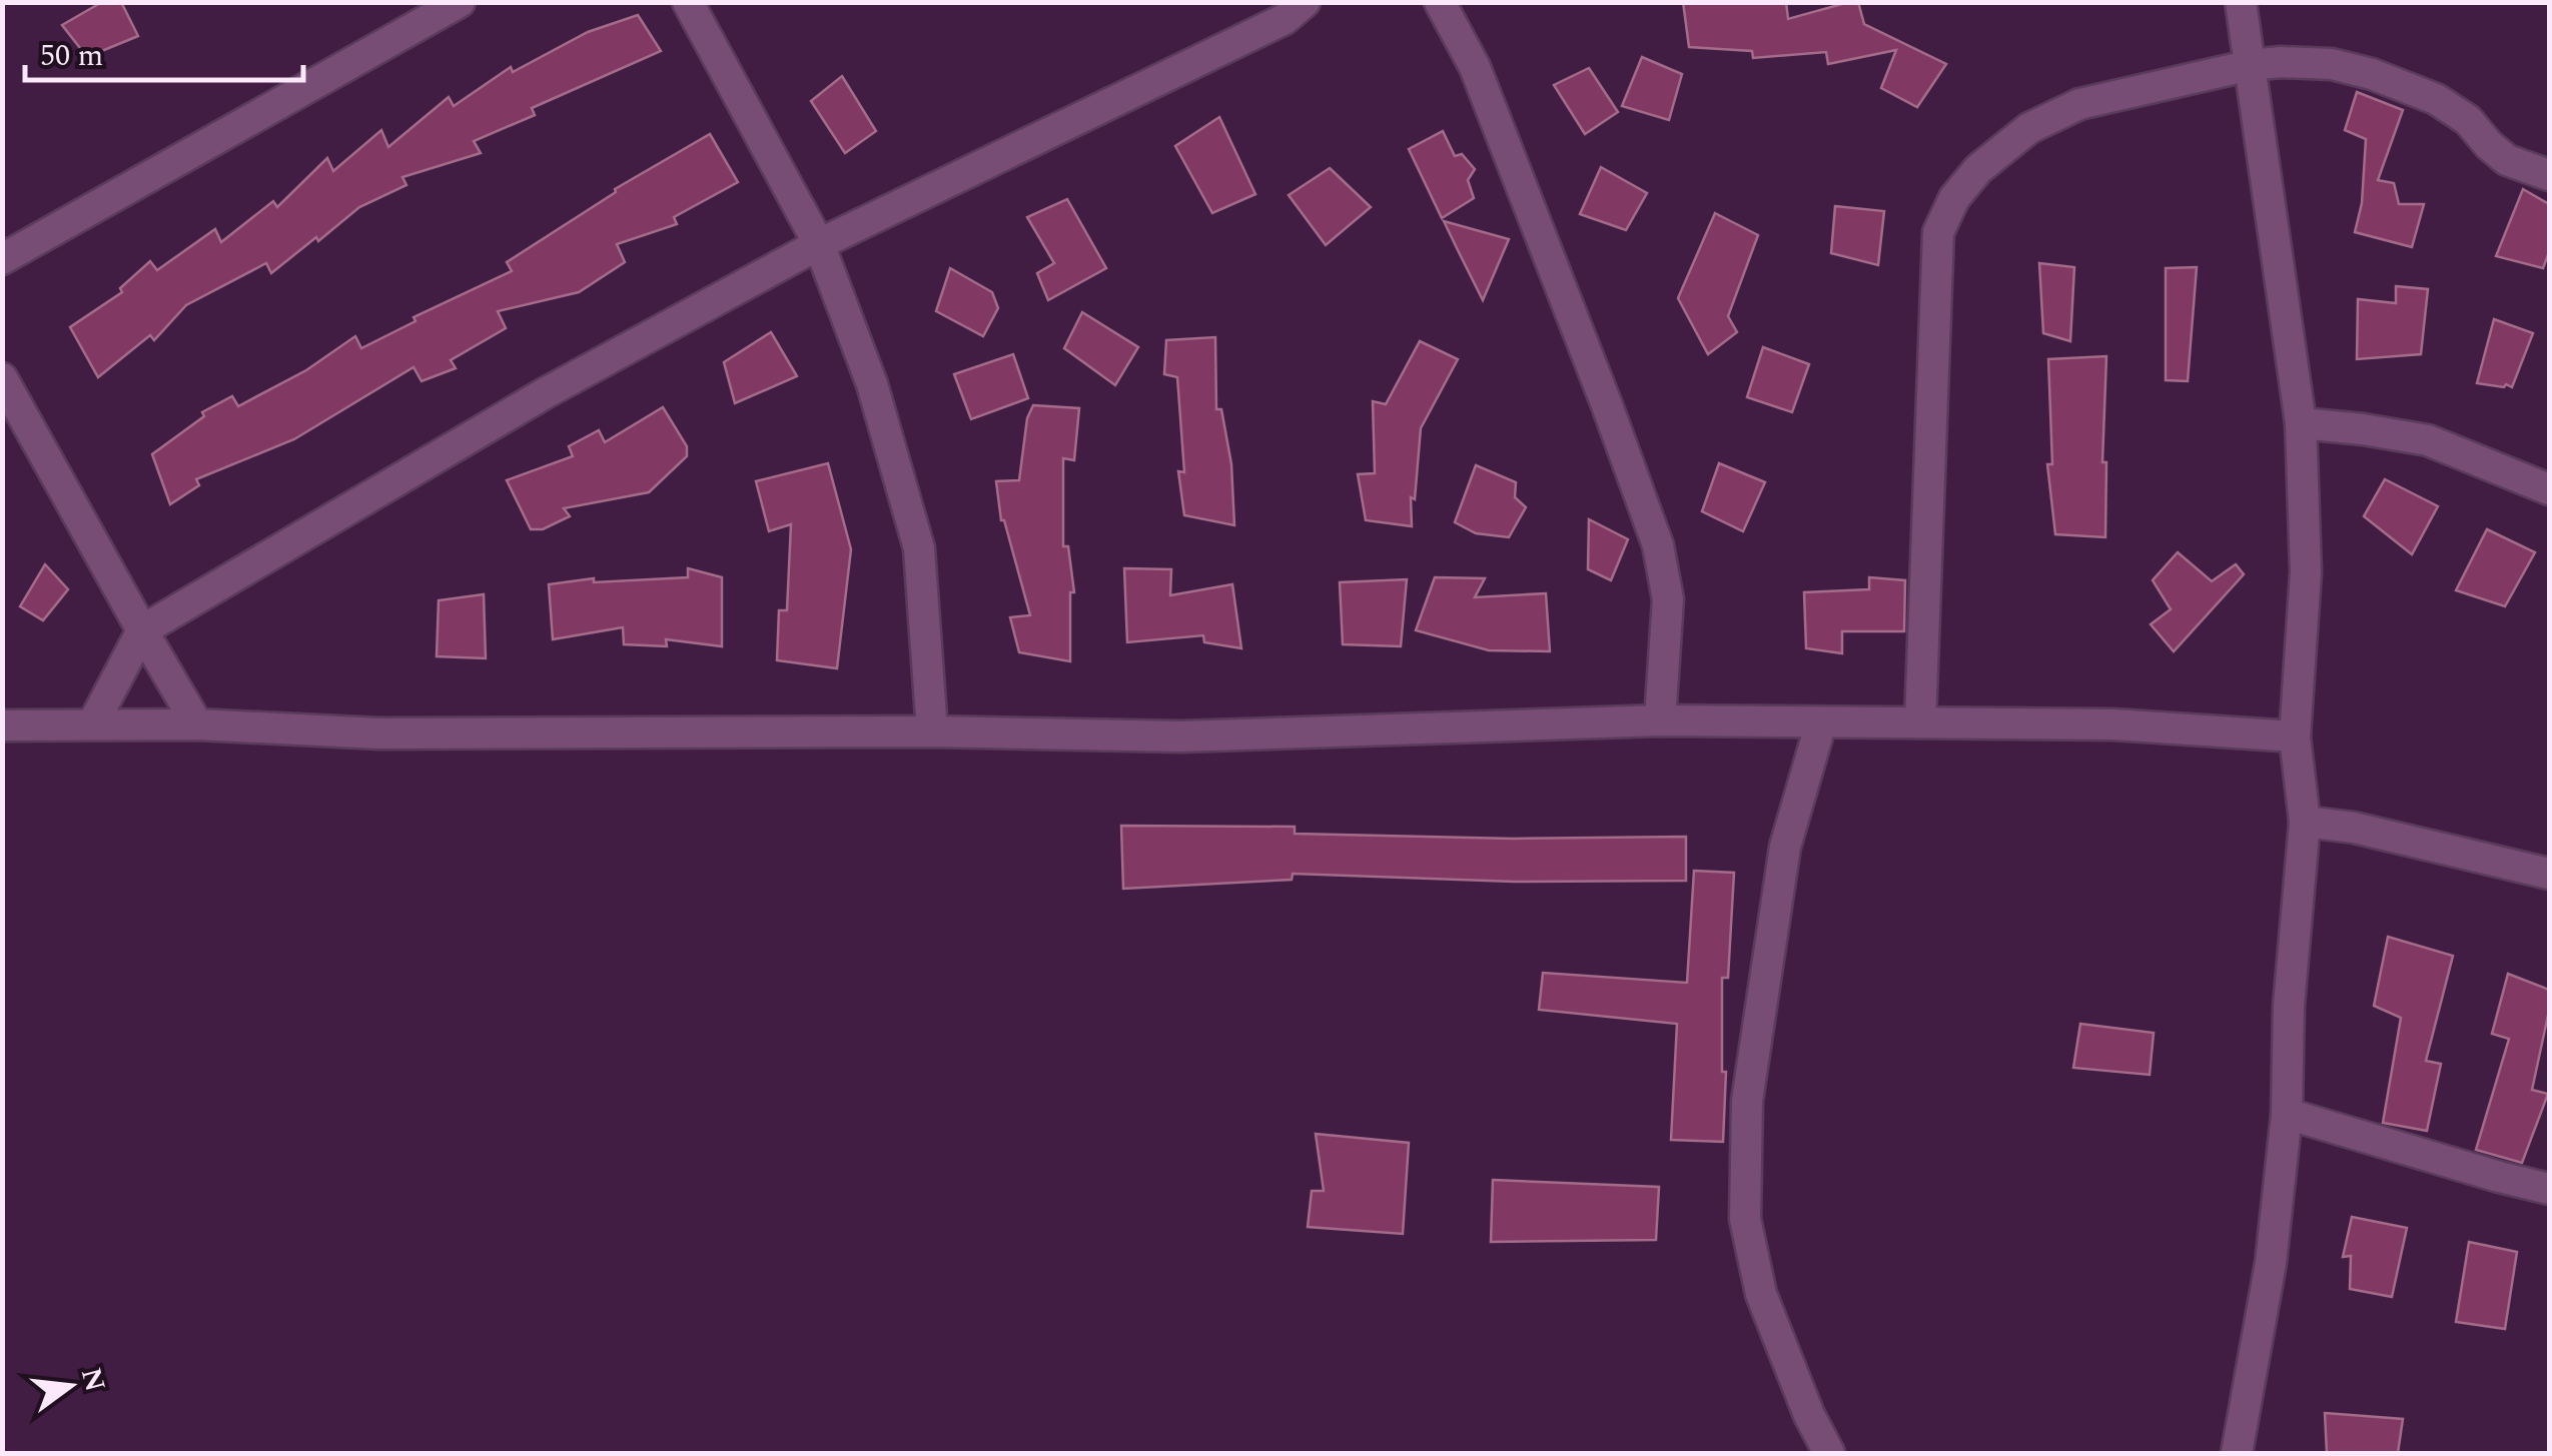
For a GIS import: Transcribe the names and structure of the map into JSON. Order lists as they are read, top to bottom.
{
  "scale_bar": "50 m",
  "north": "right"
}
